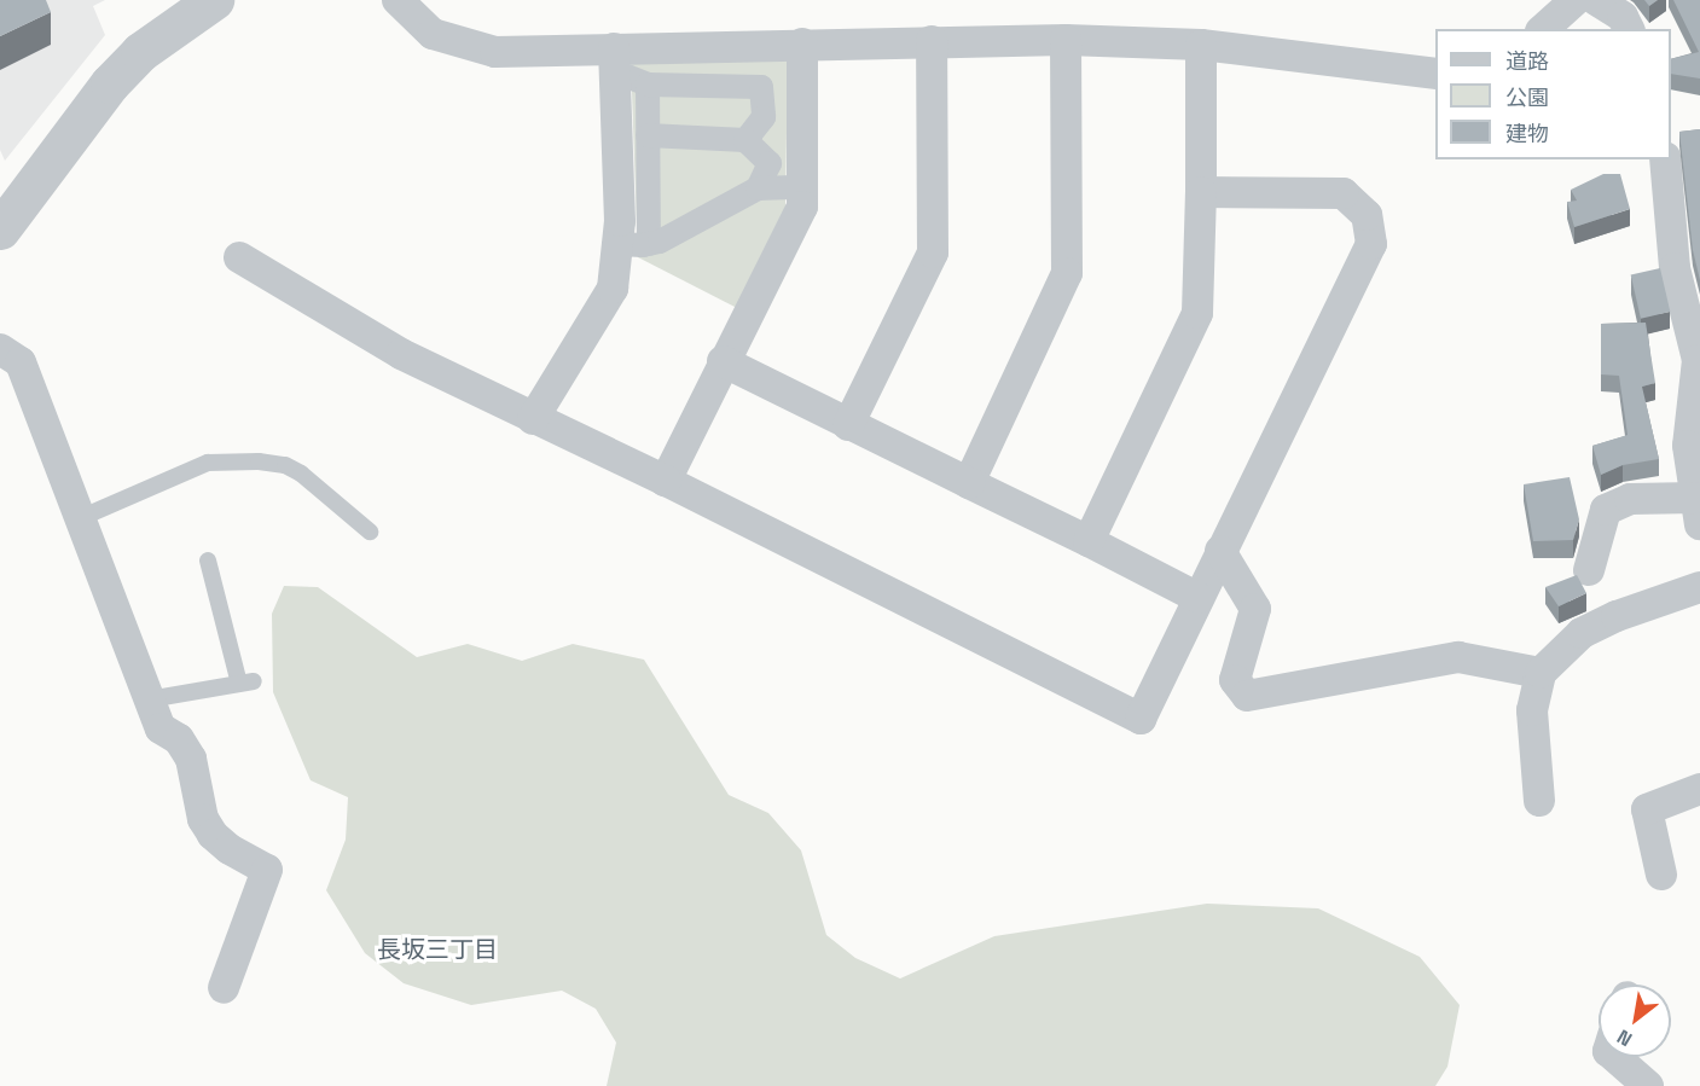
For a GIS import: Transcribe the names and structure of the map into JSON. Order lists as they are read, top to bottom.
{
  "districts": ["長坂三丁目"],
  "legend": ["道路", "公園", "建物"],
  "north": "bottom left"
}
